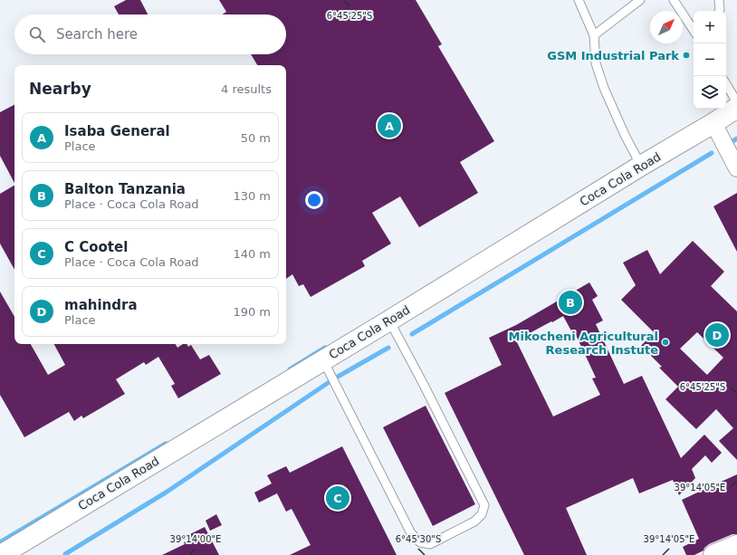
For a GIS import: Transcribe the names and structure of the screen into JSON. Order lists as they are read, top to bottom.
{
  "streets": {
    "main road": ["Coca Cola Road"]
  },
  "places": ["GSM Industrial Park", "Mikocheni Agricultural Research Instute"],
  "north": "top right",
  "page": {
    "map_buttons": ["+", "−"],
    "search": "Search here",
    "heading": ["Nearby", "4 results"],
    "pins": [
      "A",
      "B",
      "D",
      "C"
    ],
    "list": [
      {
        "mark": "A",
        "name": "Isaba General",
        "note": "Place",
        "value": "50 m"
      },
      {
        "mark": "B",
        "name": "Balton Tanzania",
        "note": "Place · Coca Cola Road",
        "value": "130 m"
      },
      {
        "mark": "C",
        "name": "C Cootel",
        "note": "Place · Coca Cola Road",
        "value": "140 m"
      },
      {
        "mark": "D",
        "name": "mahindra",
        "note": "Place",
        "value": "190 m"
      }
    ]
  },
  "coordinates": [
    "6°45'25\"S",
    "39°14'05\"E",
    "39°14'00\"E",
    "6°45'30\"S"
  ]
}
